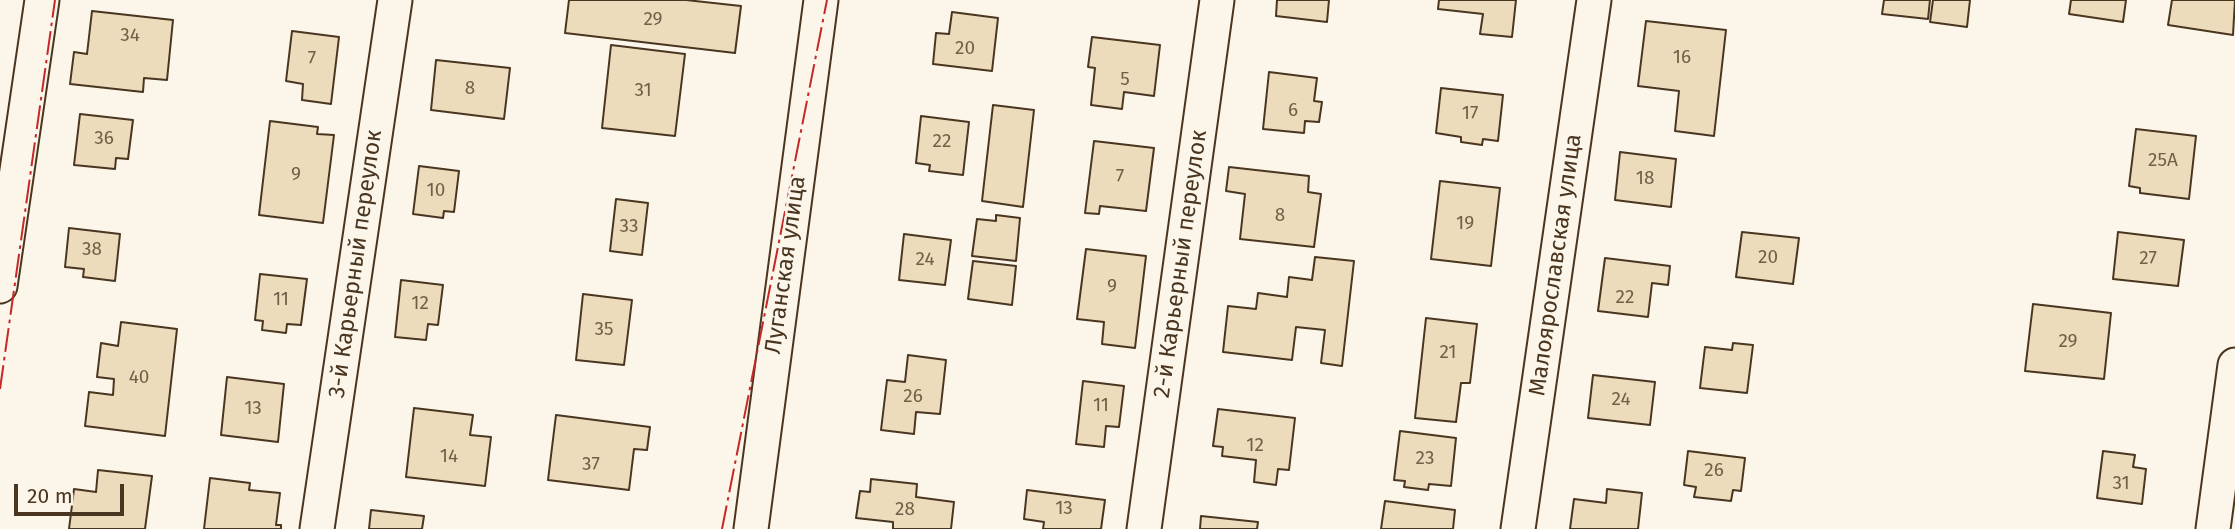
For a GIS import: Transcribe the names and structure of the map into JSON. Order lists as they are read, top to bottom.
{
  "streets": {
    "street": [
      "3-й Карьерный переулок",
      "2-й Карьерный переулок",
      "Луганская улица",
      "Малоярославская улица"
    ]
  },
  "house_numbers": [
    "29",
    "34",
    "20",
    "16",
    "7",
    "5",
    "8",
    "31",
    "6",
    "17",
    "36",
    "22",
    "25А",
    "9",
    "7",
    "18",
    "10",
    "8",
    "19",
    "33",
    "38",
    "20",
    "27",
    "24",
    "9",
    "22",
    "11",
    "12",
    "35",
    "29",
    "21",
    "40",
    "26",
    "24",
    "11",
    "13",
    "12",
    "14",
    "23",
    "37",
    "26",
    "31",
    "13",
    "28"
  ],
  "scale_bar": "20 m"
}
